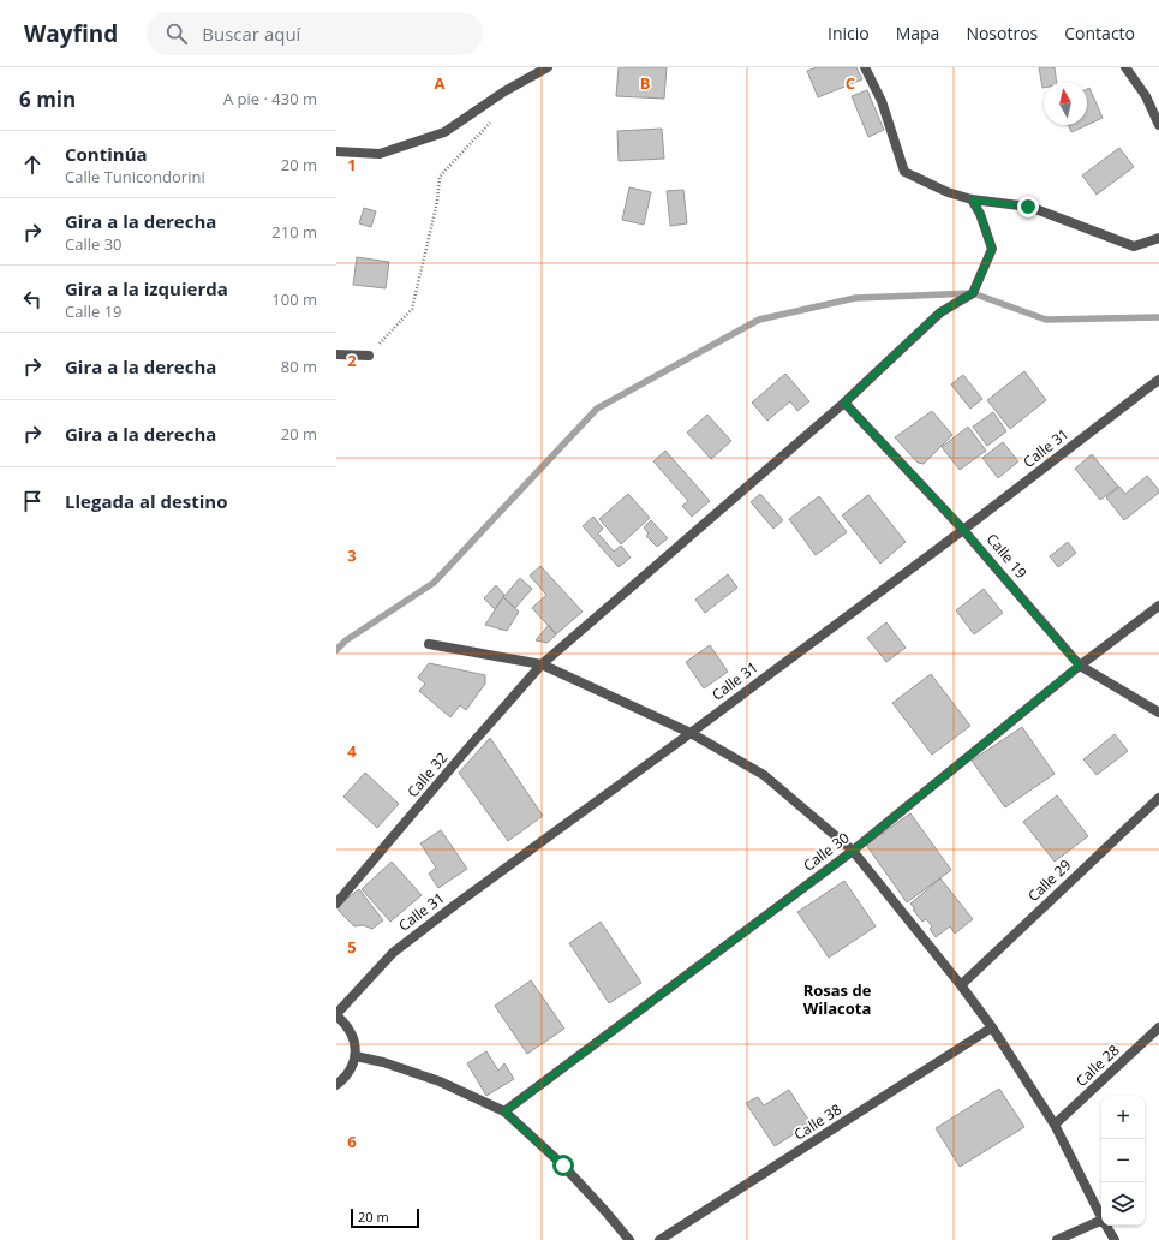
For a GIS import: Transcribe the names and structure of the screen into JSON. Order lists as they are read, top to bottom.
{
  "streets": {
    "street": [
      "Calle 31",
      "Calle 19",
      "Calle 32",
      "Calle 30",
      "Calle 29",
      "Calle 28",
      "Calle 38"
    ]
  },
  "crossings": [
    ["Calle 31", "Calle 19"],
    ["Calle 19", "Calle 32"],
    ["Calle 19", "Calle 30"]
  ],
  "districts": ["Rosas de Wilacota"],
  "scale_bar": "20 m",
  "north": "top",
  "page": {
    "header": "Wayfind",
    "search": "Buscar aquí",
    "nav": [
      "Inicio",
      "Mapa",
      "Nosotros",
      "Contacto"
    ],
    "heading": ["6 min", "A pie · 430 m"],
    "list": [
      ["Continúa", "Calle Tunicondorini", "20 m"],
      ["Gira a la derecha", "Calle 30", "210 m"],
      ["Gira a la izquierda", "Calle 19", "100 m"],
      ["Gira a la derecha", "80 m"],
      ["Gira a la derecha", "20 m"],
      "Llegada al destino"
    ],
    "map_buttons": ["+", "−"],
    "scale": "20 m"
  },
  "grid": {
    "columns": ["A", "B", "C"],
    "rows": [
      "1",
      "2",
      "3",
      "4",
      "5",
      "6"
    ]
  }
}
